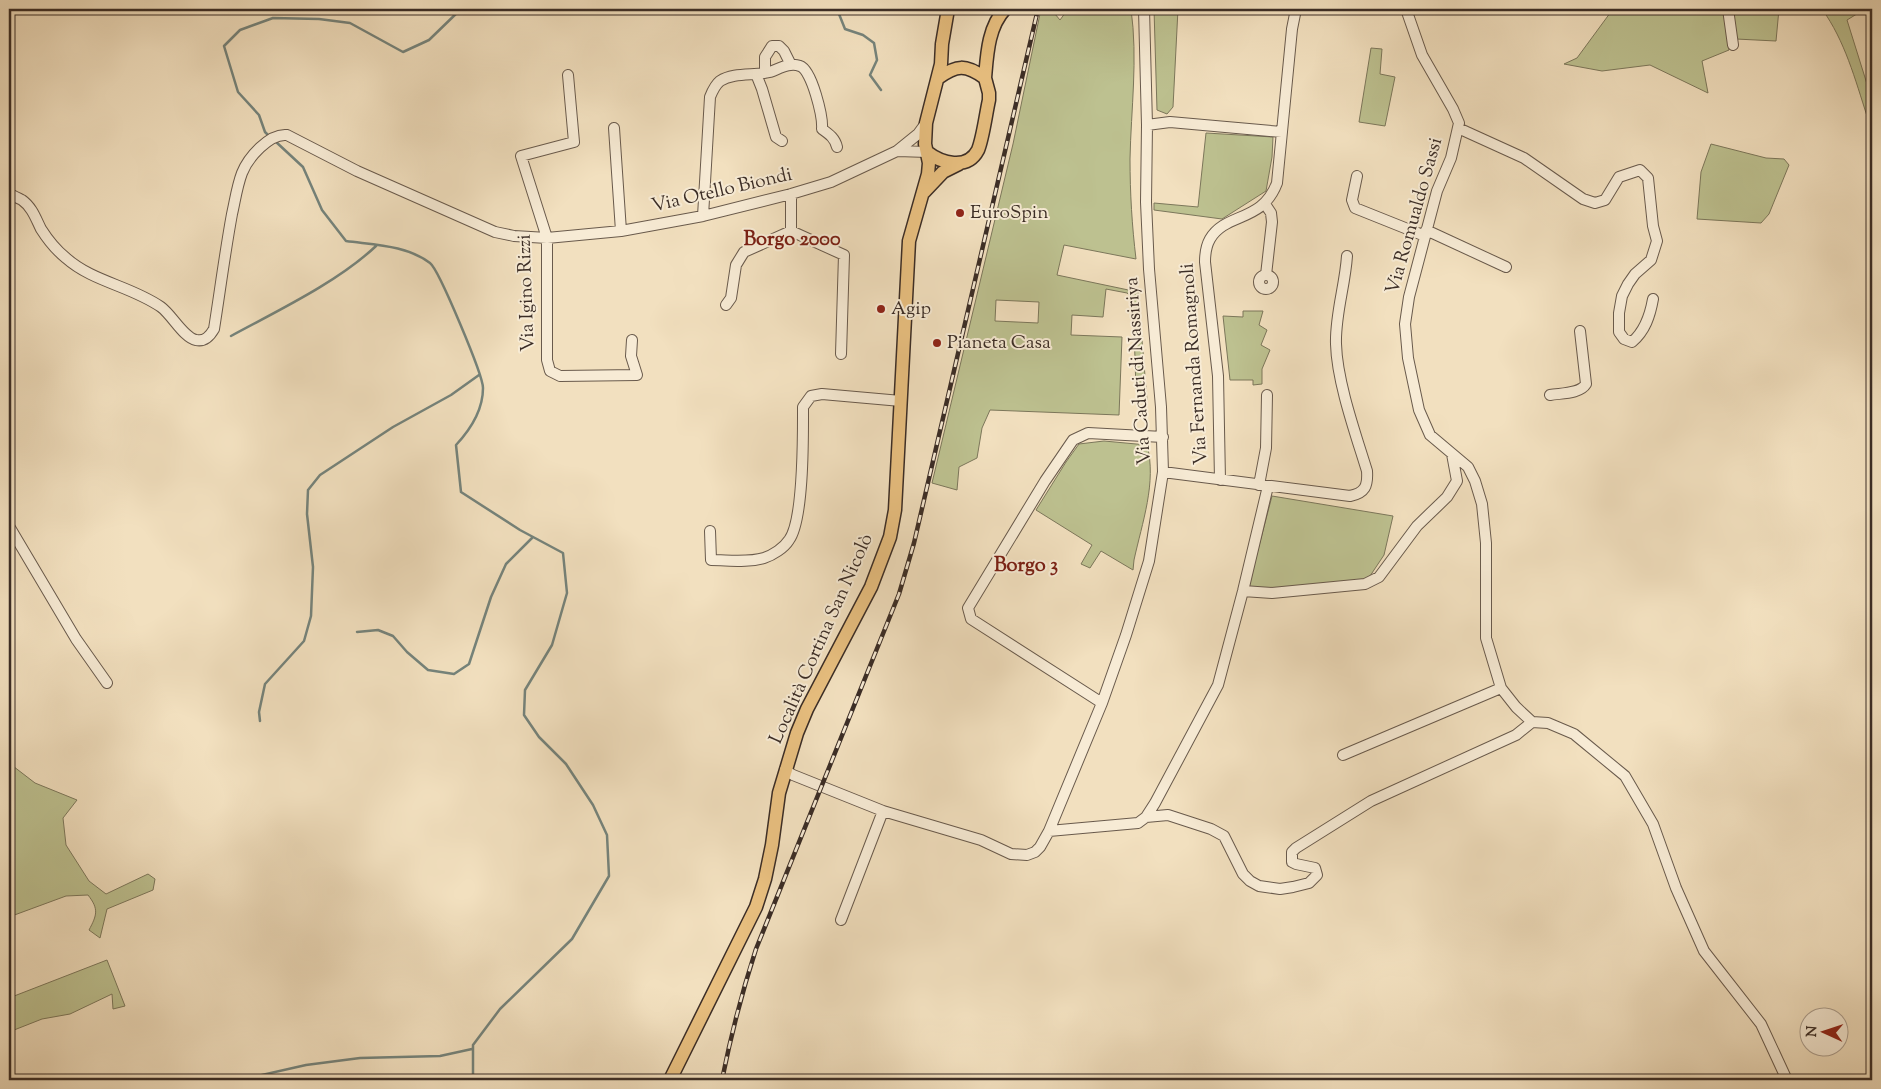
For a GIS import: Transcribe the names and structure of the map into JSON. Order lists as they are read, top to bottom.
{
  "streets": {
    "main road": ["Località Cortina San Nicolò"],
    "street": [
      "Via Otello Biondi",
      "Via Romualdo Sassi",
      "Via Igino Rizzi",
      "Via Fernanda Romagnoli",
      "Via Caduti di Nassiriya"
    ]
  },
  "crossings": [
    ["Via Otello Biondi", "Via Igino Rizzi"],
    ["Via Otello Biondi", "Località Cortina San Nicolò"],
    ["Via Fernanda Romagnoli", "Via Caduti di Nassiriya"],
    ["Via Caduti di Nassiriya", "Località Cortina San Nicolò"]
  ],
  "districts": ["Borgo 2000", "Borgo 3"],
  "places": ["EuroSpin", "Agip", "Pianeta Casa"],
  "north": "left"
}
